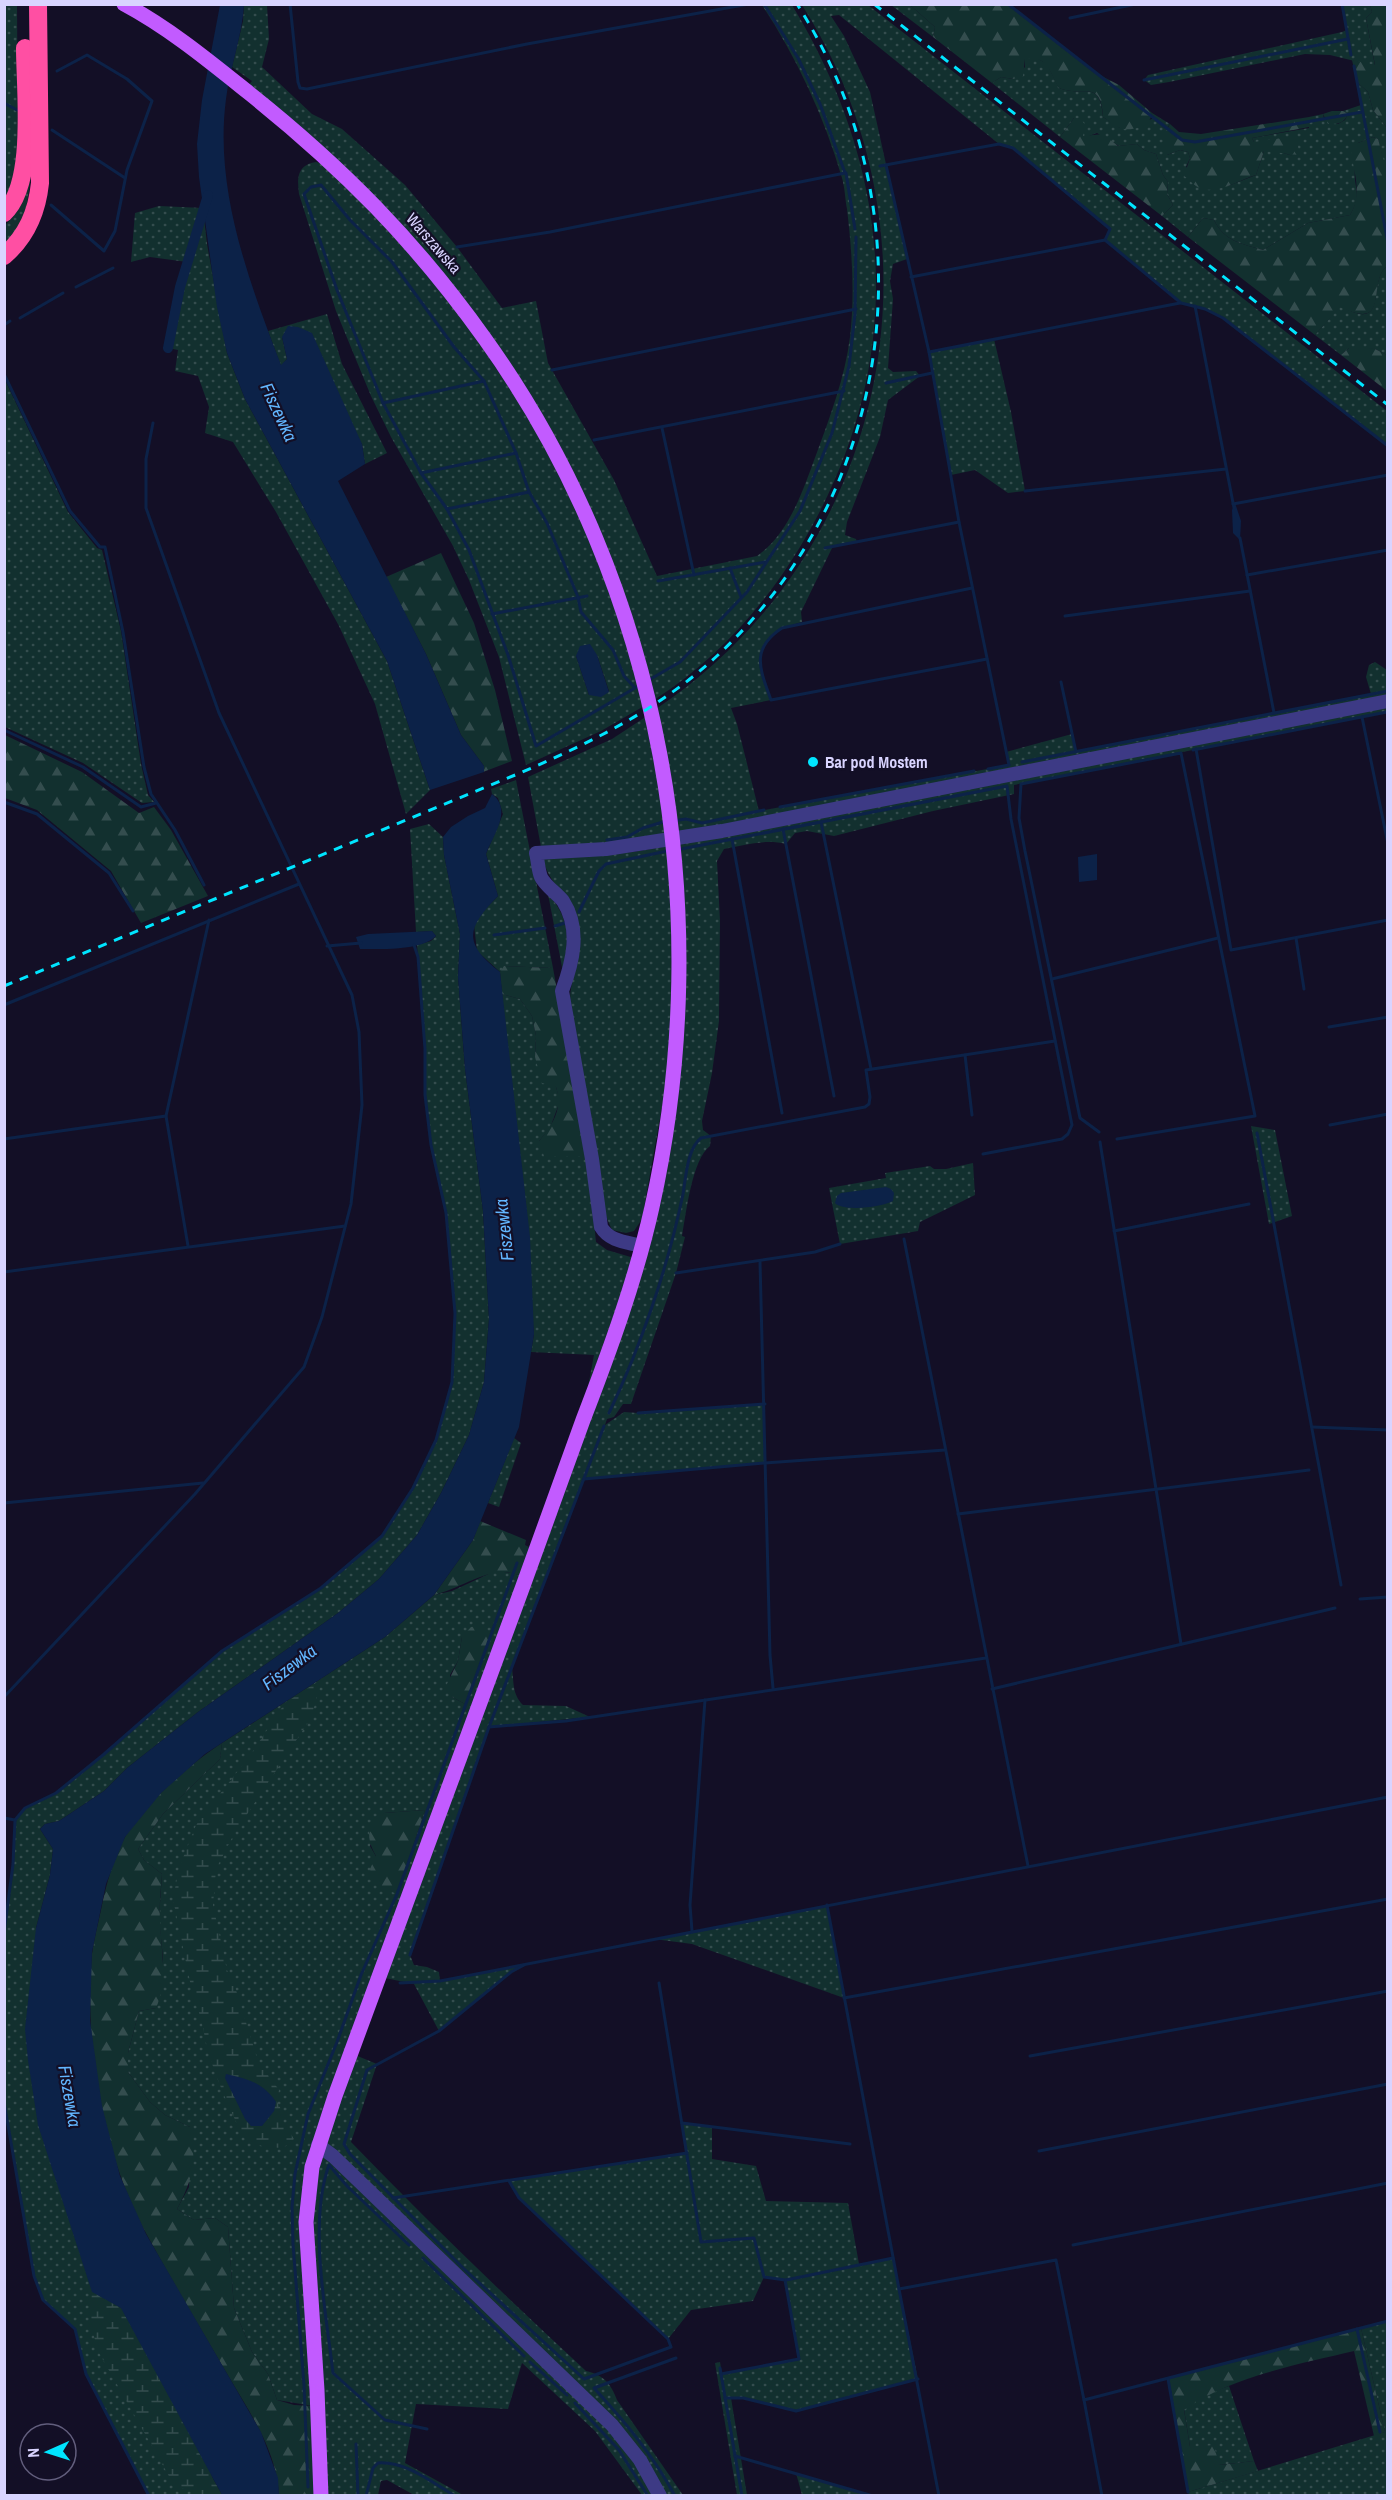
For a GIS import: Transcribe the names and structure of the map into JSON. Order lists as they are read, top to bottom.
{
  "streets": {
    "main road": ["Warszawska"]
  },
  "water": ["Fiszewka"],
  "places": ["Bar pod Mostem"],
  "north": "left"
}
